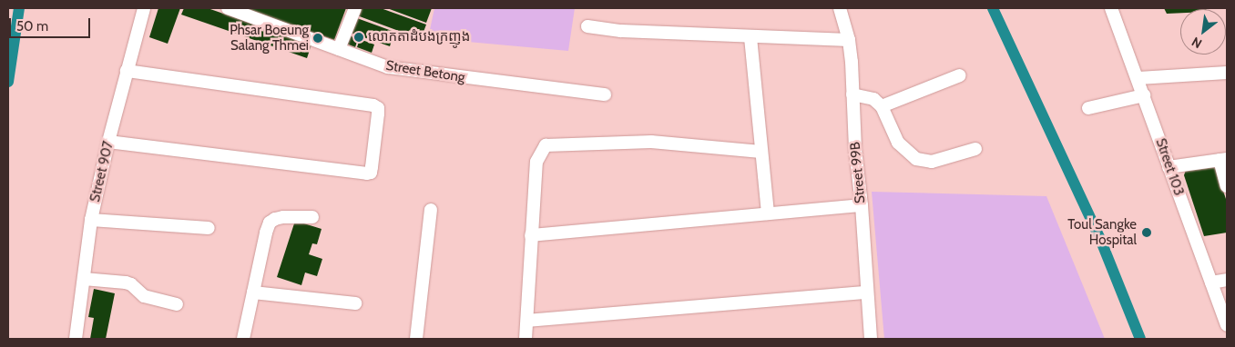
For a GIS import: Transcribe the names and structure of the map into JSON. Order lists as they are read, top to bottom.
{
  "streets": {
    "street": [
      "Street Betong",
      "Street 103",
      "Street 907",
      "Street 99B"
    ]
  },
  "places": ["លោកតាដំបងក្រញូង", "Phsar Boeung Salang Thmei", "Toul Sangke Hospital"],
  "scale_bar": "50 m",
  "north": "bottom left"
}
